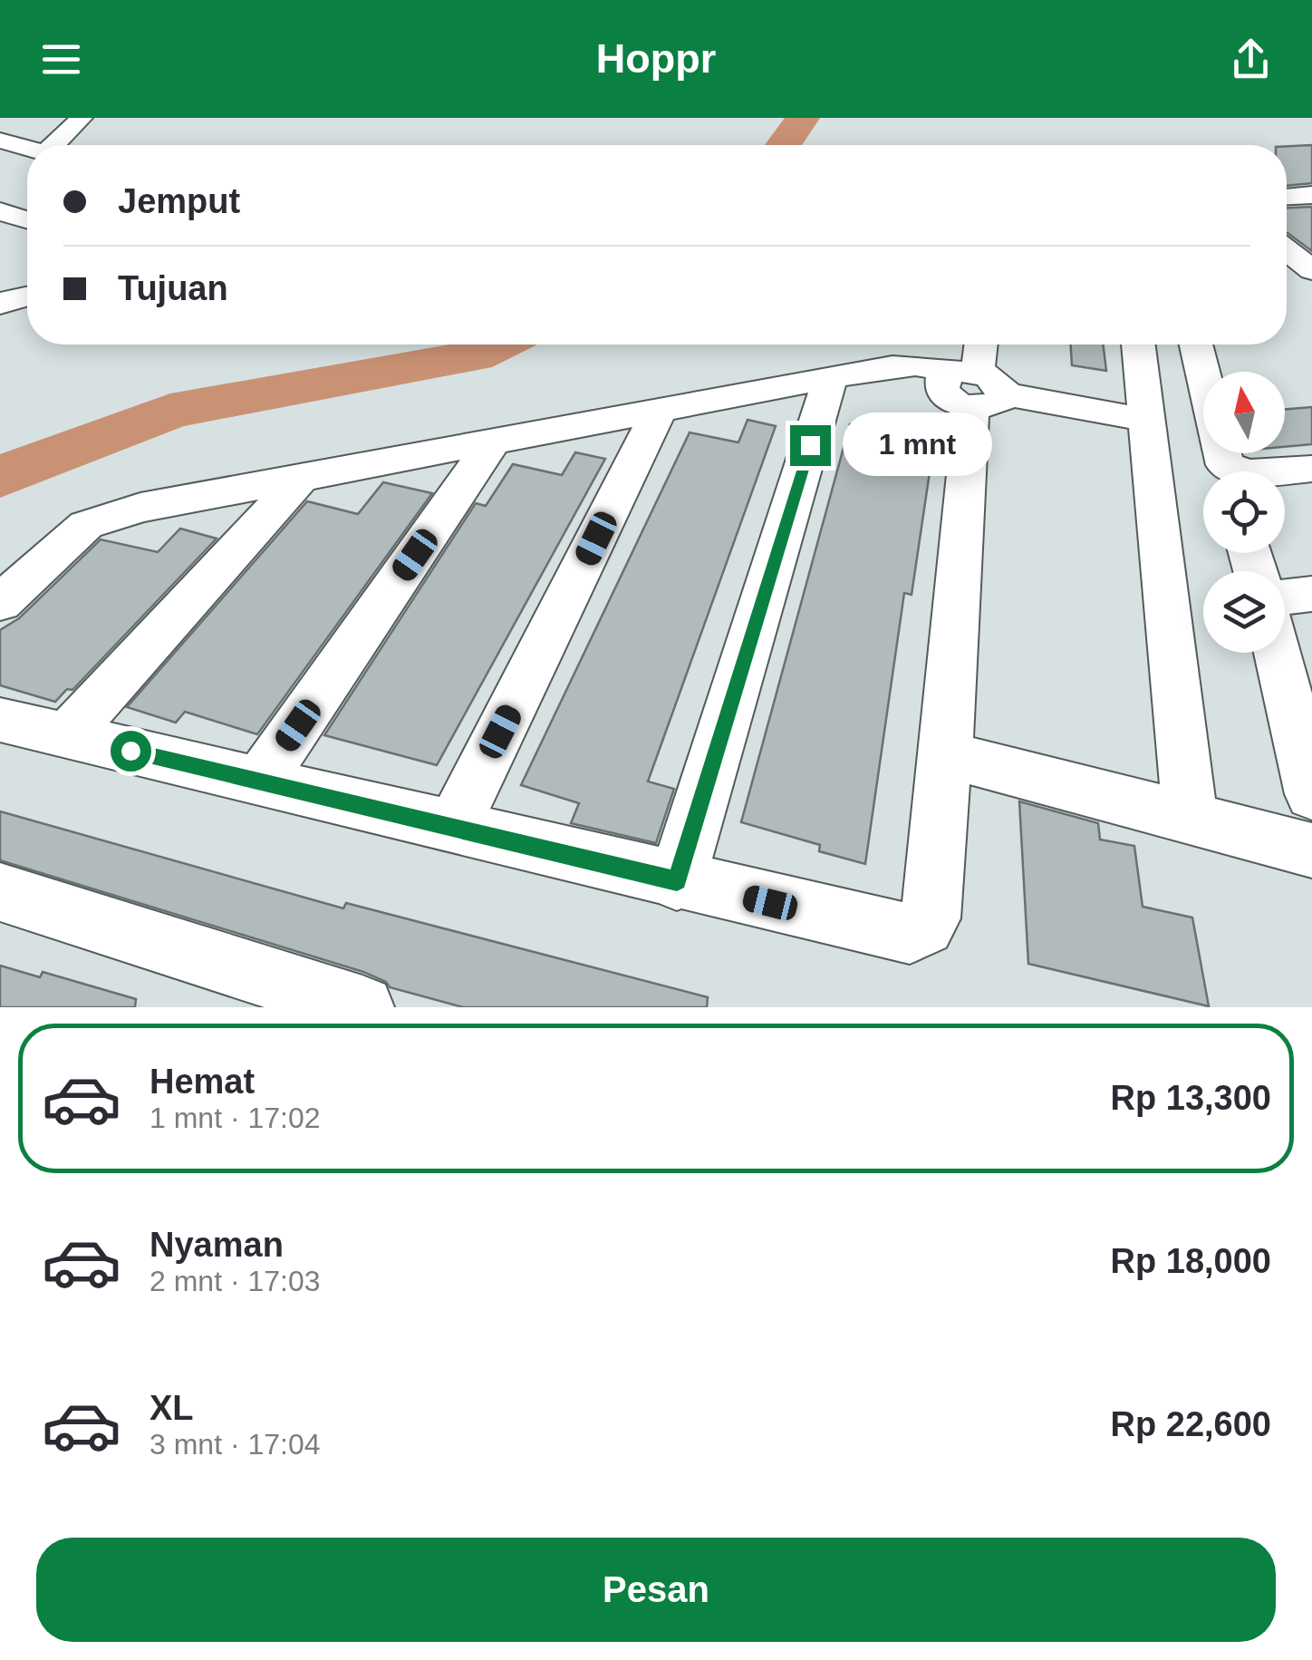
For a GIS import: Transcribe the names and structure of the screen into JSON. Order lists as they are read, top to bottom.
{
  "north": "top",
  "page": {
    "header": "Hoppr",
    "banner": ["Jemput", "Tujuan"],
    "bubble": "1 mnt",
    "list": [
      {
        "name": "Hemat",
        "note": "1 mnt · 17:02",
        "value": "Rp 13,300"
      },
      {
        "name": "Nyaman",
        "note": "2 mnt · 17:03",
        "value": "Rp 18,000"
      },
      {
        "name": "XL",
        "note": "3 mnt · 17:04",
        "value": "Rp 22,600"
      }
    ],
    "buttons": "Pesan"
  }
}
